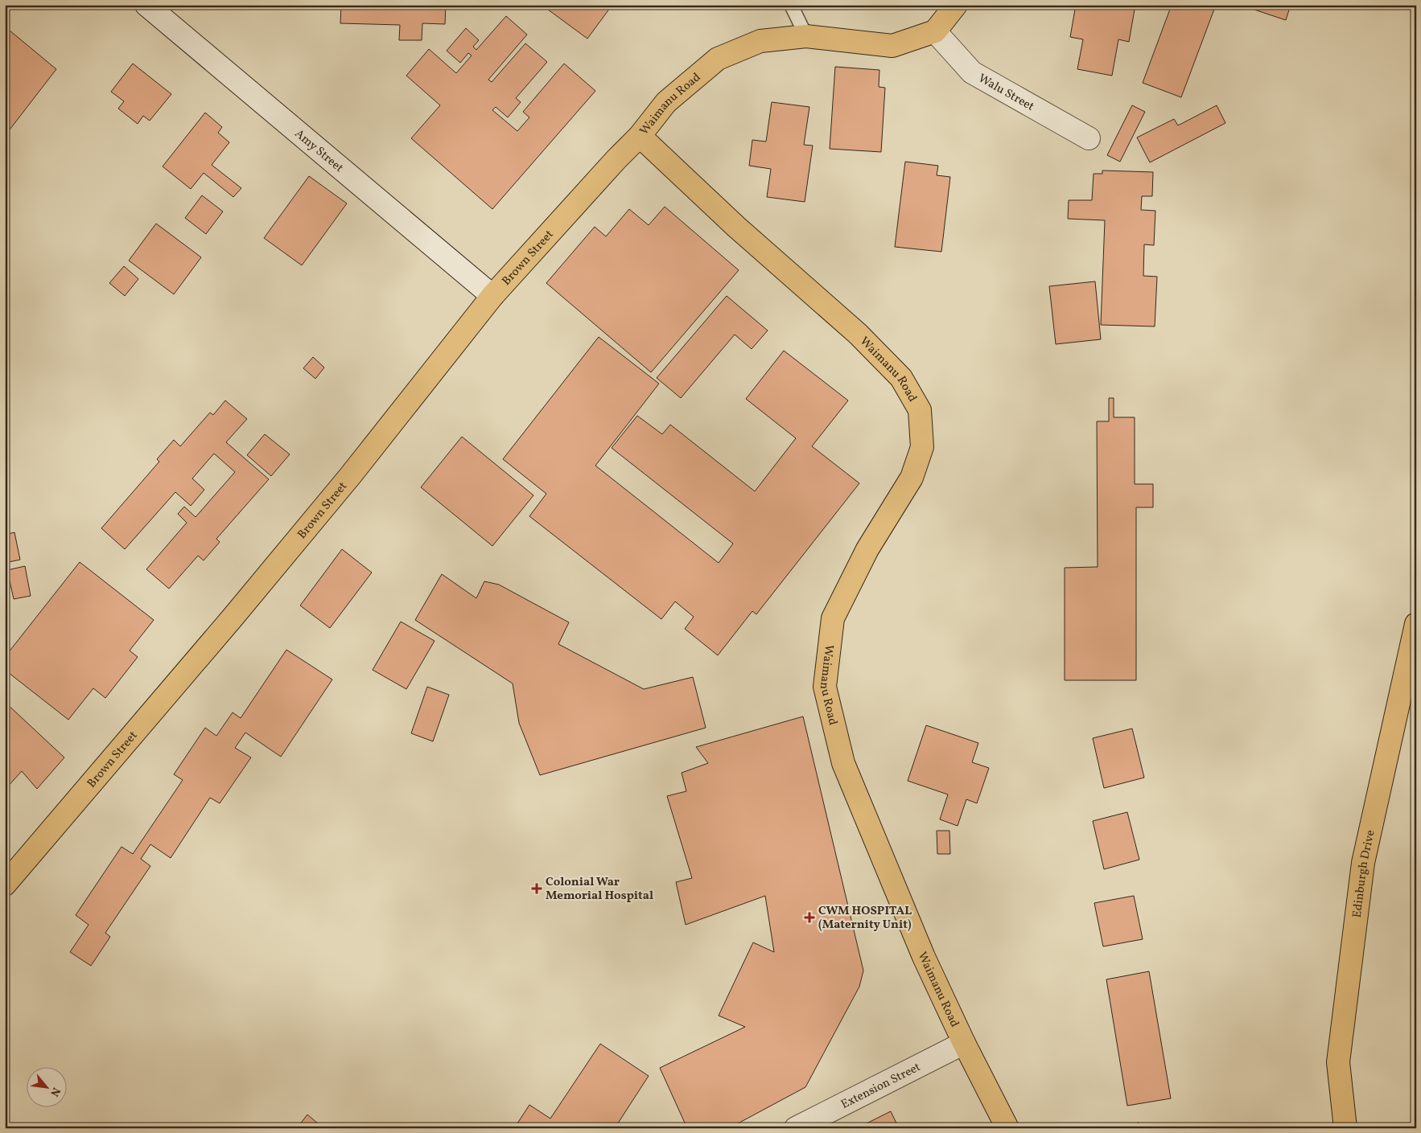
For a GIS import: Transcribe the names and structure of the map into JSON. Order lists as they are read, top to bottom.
{
  "streets": {
    "main road": [
      "Walu Street",
      "Waimanu Road",
      "Amy Street",
      "Brown Street",
      "Edinburgh Drive",
      "Extension Street"
    ]
  },
  "crossings": [
    ["Walu Street", "Waimanu Road"],
    ["Waimanu Road", "Brown Street"],
    ["Waimanu Road", "Extension Street"],
    ["Amy Street", "Brown Street"]
  ],
  "places": {
    "health": ["Colonial War Memorial Hospital", "CWM HOSPITAL (Maternity Unit)"]
  },
  "north": "bottom right"
}
